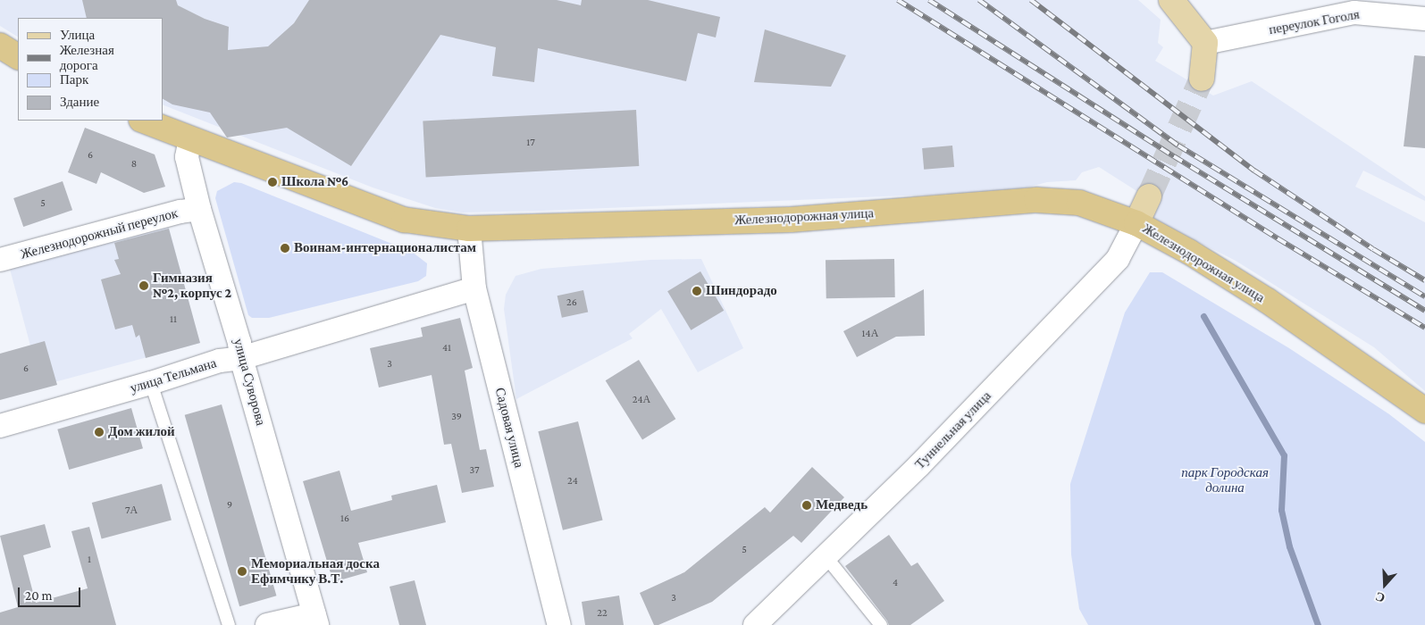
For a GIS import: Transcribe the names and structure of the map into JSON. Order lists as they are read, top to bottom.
{
  "streets": {
    "highway": ["Железнодорожная улица"],
    "street": [
      "переулок Гоголя",
      "Железнодорожный переулок",
      "улица Тельмана",
      "улица Суворова",
      "Садовая улица",
      "Туннельная улица"
    ]
  },
  "crossings": [
    ["Железнодорожная улица", "улица Суворова"],
    ["Железнодорожная улица", "Садовая улица"],
    ["Железнодорожная улица", "Туннельная улица"],
    ["Железнодорожный переулок", "улица Суворова"],
    ["улица Тельмана", "улица Суворова"],
    ["улица Тельмана", "Садовая улица"]
  ],
  "parks": ["парк Городская долина"],
  "places": [
    "Школа №6",
    "Воинам-интернационалистам",
    "Гимназия №2, корпус 2",
    "Шиндорадо",
    "Дом жилой",
    "Медведь",
    "Мемориальная доска Ефимчику В.Т."
  ],
  "house_numbers": [
    "17",
    "6",
    "8",
    "5",
    "26",
    "11",
    "14А",
    "41",
    "3",
    "6",
    "24А",
    "39",
    "37",
    "24",
    "9",
    "7А",
    "16",
    "5",
    "1",
    "4",
    "3",
    "22"
  ],
  "legend": [
    "Улица",
    "Железная дорога",
    "Парк",
    "Здание"
  ],
  "scale_bar": "20 m",
  "north": "bottom"
}
